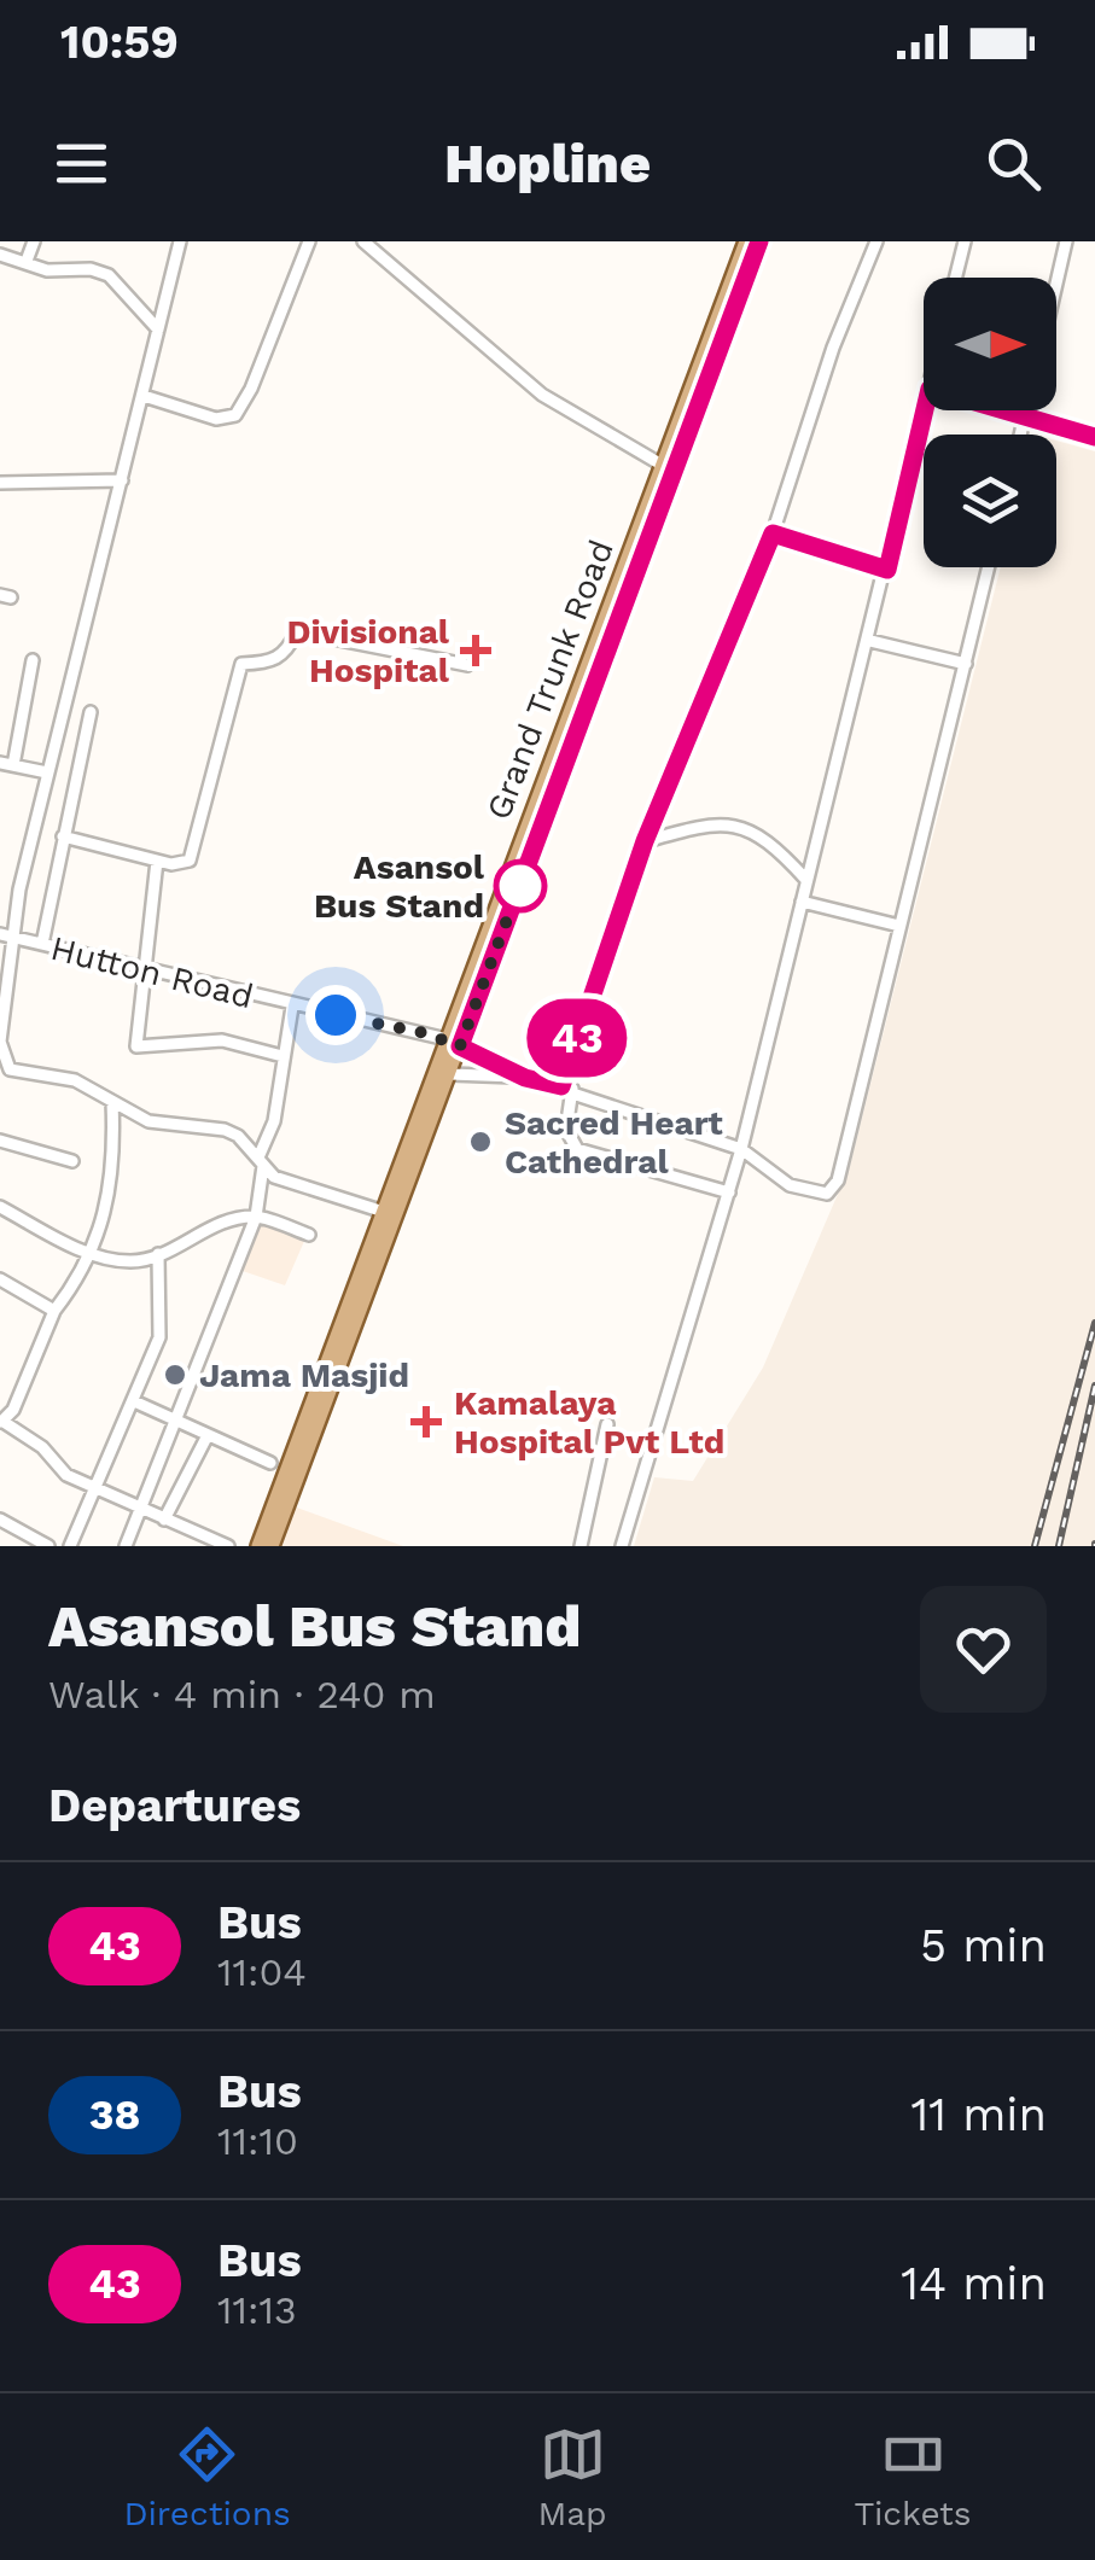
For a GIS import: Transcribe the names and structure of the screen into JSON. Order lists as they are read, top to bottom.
{
  "streets": {
    "main road": ["Grand Trunk Road"],
    "street": ["Hutton Road"]
  },
  "crossings": [
    ["Grand Trunk Road", "Hutton Road"]
  ],
  "places": {
    "health": ["Divisional Hospital", "Kamalaya Hospital Pvt Ltd"],
    "other": ["Asansol Bus Stand", "Sacred Heart Cathedral", "Jama Masjid"]
  },
  "lines": ["bus line 43"],
  "north": "right",
  "page": {
    "status": "10:59",
    "header": "Hopline",
    "on_map": "43",
    "heading": [
      ["Asansol Bus Stand", "Walk · 4 min · 240 m"],
      "Departures"
    ],
    "list": [
      {
        "mark": "43",
        "name": "Bus",
        "note": "11:04",
        "value": "5 min"
      },
      {
        "mark": "38",
        "name": "Bus",
        "note": "11:10",
        "value": "11 min"
      },
      {
        "mark": "43",
        "name": "Bus",
        "note": "11:13",
        "value": "14 min"
      }
    ],
    "tabs": ["Directions", "Map", "Tickets"]
  }
}
